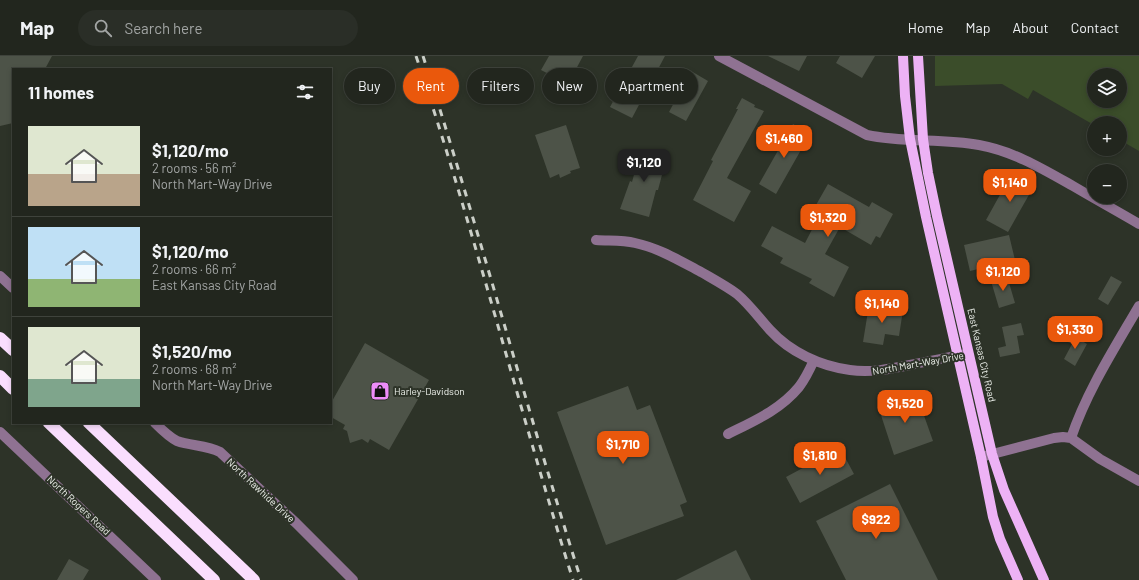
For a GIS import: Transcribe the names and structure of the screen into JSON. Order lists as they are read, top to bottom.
{
  "streets": {
    "main road": ["East Kansas City Road"],
    "street": ["North Mart-Way Drive", "North Rawhide Drive", "North Rogers Road"]
  },
  "crossings": [
    ["East Kansas City Road", "North Mart-Way Drive"]
  ],
  "places": {
    "shop": ["Harley-Davidson"]
  },
  "page": {
    "header": "Map",
    "search": "Search here",
    "nav": [
      "Home",
      "Map",
      "About",
      "Contact"
    ],
    "map_buttons": ["+", "−"],
    "chip": [
      "Buy",
      "Rent",
      "Filters",
      "New",
      "Apartment"
    ],
    "heading": "11 homes",
    "list": [
      {
        "name": "$1,120/mo",
        "note": "2 rooms · 56 m² · North Mart-Way Drive"
      },
      {
        "name": "$1,120/mo",
        "note": "2 rooms · 66 m² · East Kansas City Road"
      },
      {
        "name": "$1,520/mo",
        "note": "2 rooms · 68 m² · North Mart-Way Drive"
      }
    ],
    "price": [
      "$1,460",
      "$1,120",
      "$1,140",
      "$1,320",
      "$1,120",
      "$1,140",
      "$1,330",
      "$1,520",
      "$1,710",
      "$1,810",
      "$922"
    ]
  }
}
